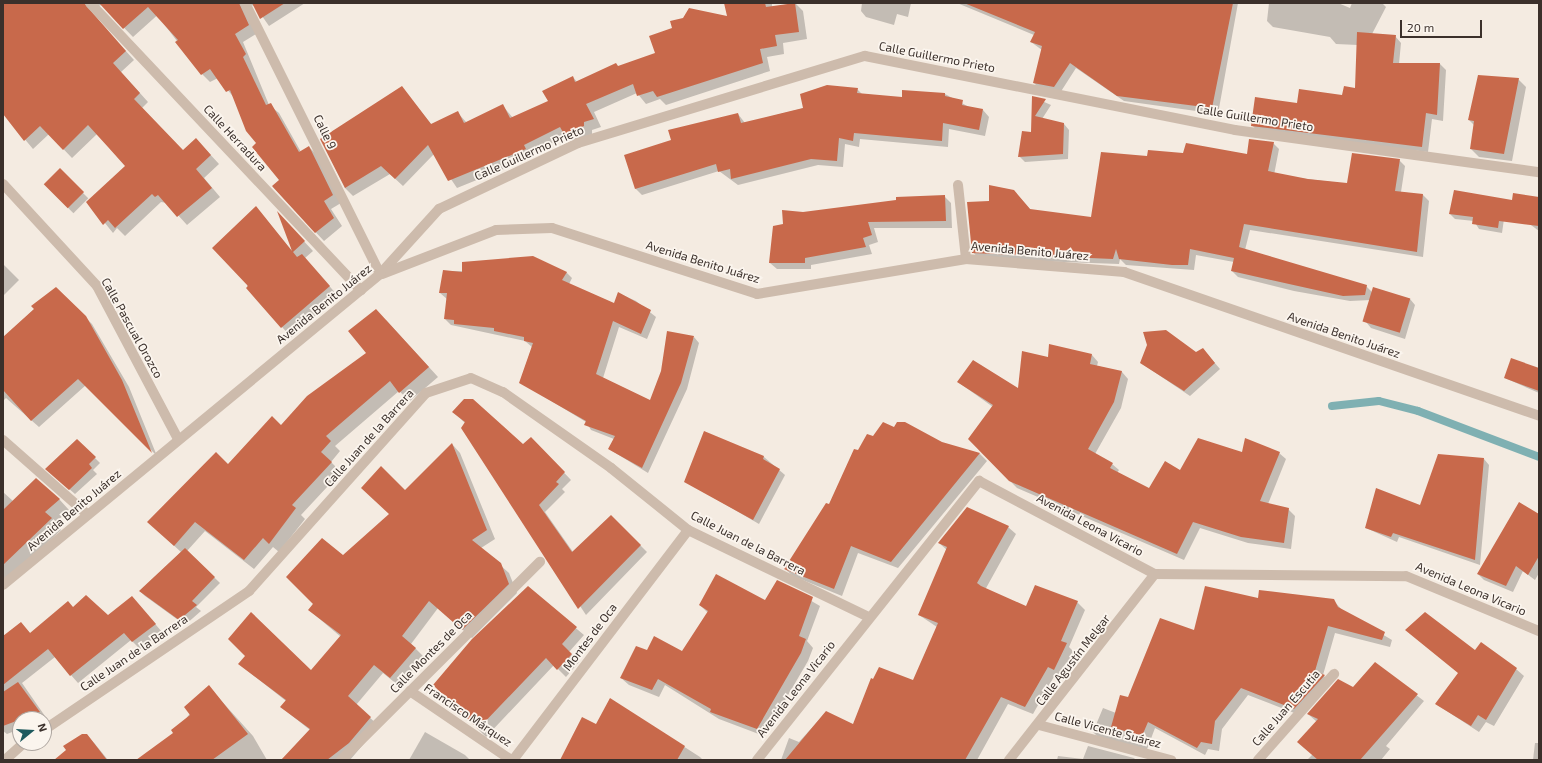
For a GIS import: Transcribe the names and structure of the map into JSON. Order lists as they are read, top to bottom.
{
  "streets": {
    "street": [
      "Calle Guillermo Prieto",
      "Calle 9",
      "Calle Herradura",
      "Avenida Benito Juárez",
      "Calle Pascual Orozco",
      "Calle Juan de la Barrera",
      "Avenida Leona Vicario",
      "Montes de Oca",
      "Calle Montes de Oca",
      "Calle Agustín Melgar",
      "Calle Juan Escutia",
      "Francisco Márquez",
      "Calle Vicente Suárez"
    ]
  },
  "crossings": [
    ["Calle Guillermo Prieto", "Calle 9"],
    ["Calle Guillermo Prieto", "Avenida Benito Juárez"],
    ["Calle 9", "Avenida Benito Juárez"],
    ["Calle Herradura", "Avenida Benito Juárez"],
    ["Avenida Benito Juárez", "Calle Pascual Orozco"],
    ["Calle Juan de la Barrera", "Avenida Leona Vicario"],
    ["Calle Juan de la Barrera", "Montes de Oca"],
    ["Avenida Leona Vicario", "Calle Agustín Melgar"],
    ["Montes de Oca", "Francisco Márquez"],
    ["Calle Montes de Oca", "Francisco Márquez"],
    ["Calle Agustín Melgar", "Calle Vicente Suárez"]
  ],
  "scale_bar": "20 m",
  "north": "right"
}
